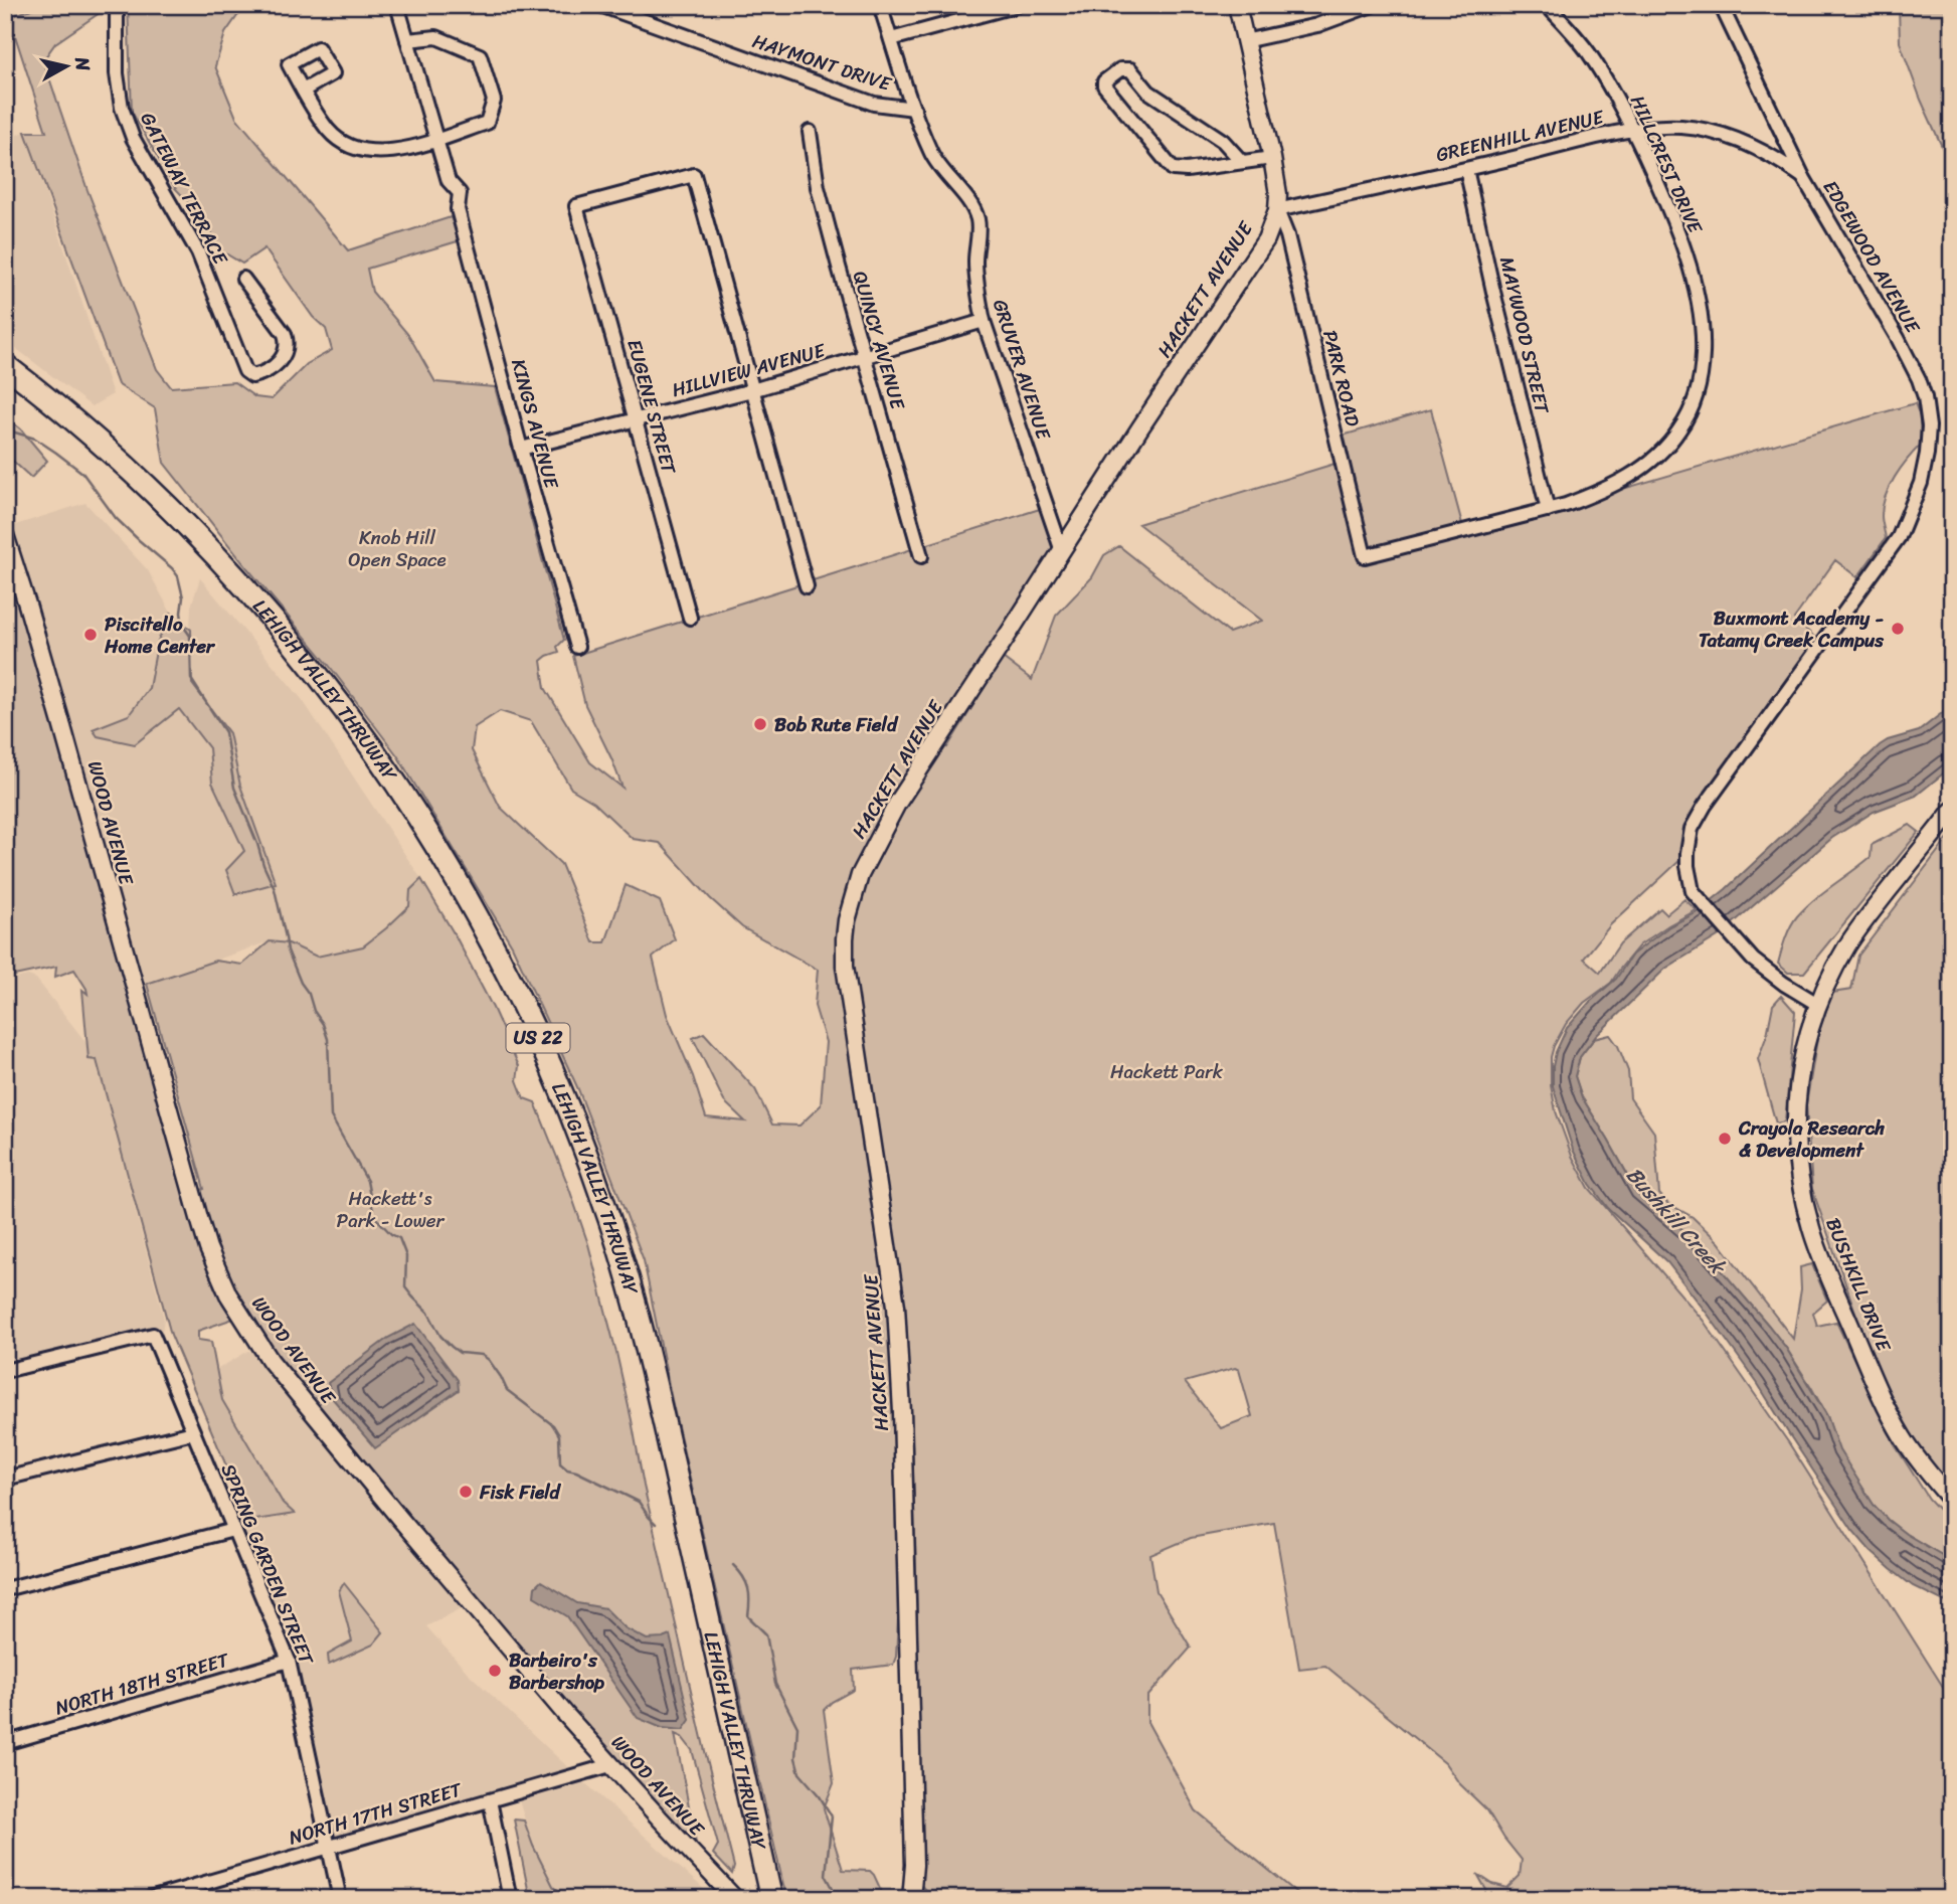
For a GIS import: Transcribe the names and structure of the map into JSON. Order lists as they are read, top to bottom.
{
  "streets": {
    "highway": ["LEHIGH VALLEY THRUWAY", "US 22"],
    "main road": ["HACKETT AVENUE", "WOOD AVENUE", "BUSHKILL DRIVE"],
    "street": [
      "HAYMONT DRIVE",
      "GREENHILL AVENUE",
      "HILLCREST DRIVE",
      "GATEWAY TERRACE",
      "EDGEWOOD AVENUE",
      "MAYWOOD STREET",
      "QUINCY AVENUE",
      "GRUVER AVENUE",
      "HILLVIEW AVENUE",
      "PARK ROAD",
      "EUGENE STREET",
      "KINGS AVENUE",
      "SPRING GARDEN STREET",
      "NORTH 18TH STREET",
      "NORTH 17TH STREET"
    ]
  },
  "crossings": [
    ["HAYMONT DRIVE", "GRUVER AVENUE"],
    ["GREENHILL AVENUE", "HILLCREST DRIVE"],
    ["GREENHILL AVENUE", "EDGEWOOD AVENUE"],
    ["GREENHILL AVENUE", "HACKETT AVENUE"],
    ["GREENHILL AVENUE", "MAYWOOD STREET"],
    ["GREENHILL AVENUE", "PARK ROAD"],
    ["HILLCREST DRIVE", "MAYWOOD STREET"],
    ["HILLCREST DRIVE", "PARK ROAD"],
    ["EDGEWOOD AVENUE", "BUSHKILL DRIVE"],
    ["HACKETT AVENUE", "GRUVER AVENUE"],
    ["HACKETT AVENUE", "PARK ROAD"],
    ["QUINCY AVENUE", "HILLVIEW AVENUE"],
    ["GRUVER AVENUE", "HILLVIEW AVENUE"],
    ["HILLVIEW AVENUE", "EUGENE STREET"],
    ["HILLVIEW AVENUE", "KINGS AVENUE"],
    ["WOOD AVENUE", "NORTH 17TH STREET"],
    ["SPRING GARDEN STREET", "NORTH 18TH STREET"],
    ["SPRING GARDEN STREET", "NORTH 17TH STREET"]
  ],
  "water": ["Bushkill Creek"],
  "parks": ["Knob Hill Open Space", "Hackett Park", "Hackett's Park - Lower"],
  "places": [
    "Buxmont Academy - Tatamy Creek Campus",
    "Piscitello Home Center",
    "Bob Rute Field",
    "Crayola Research & Development",
    "Fisk Field",
    "Barbeiro's Barbershop"
  ],
  "north": "right"
}
